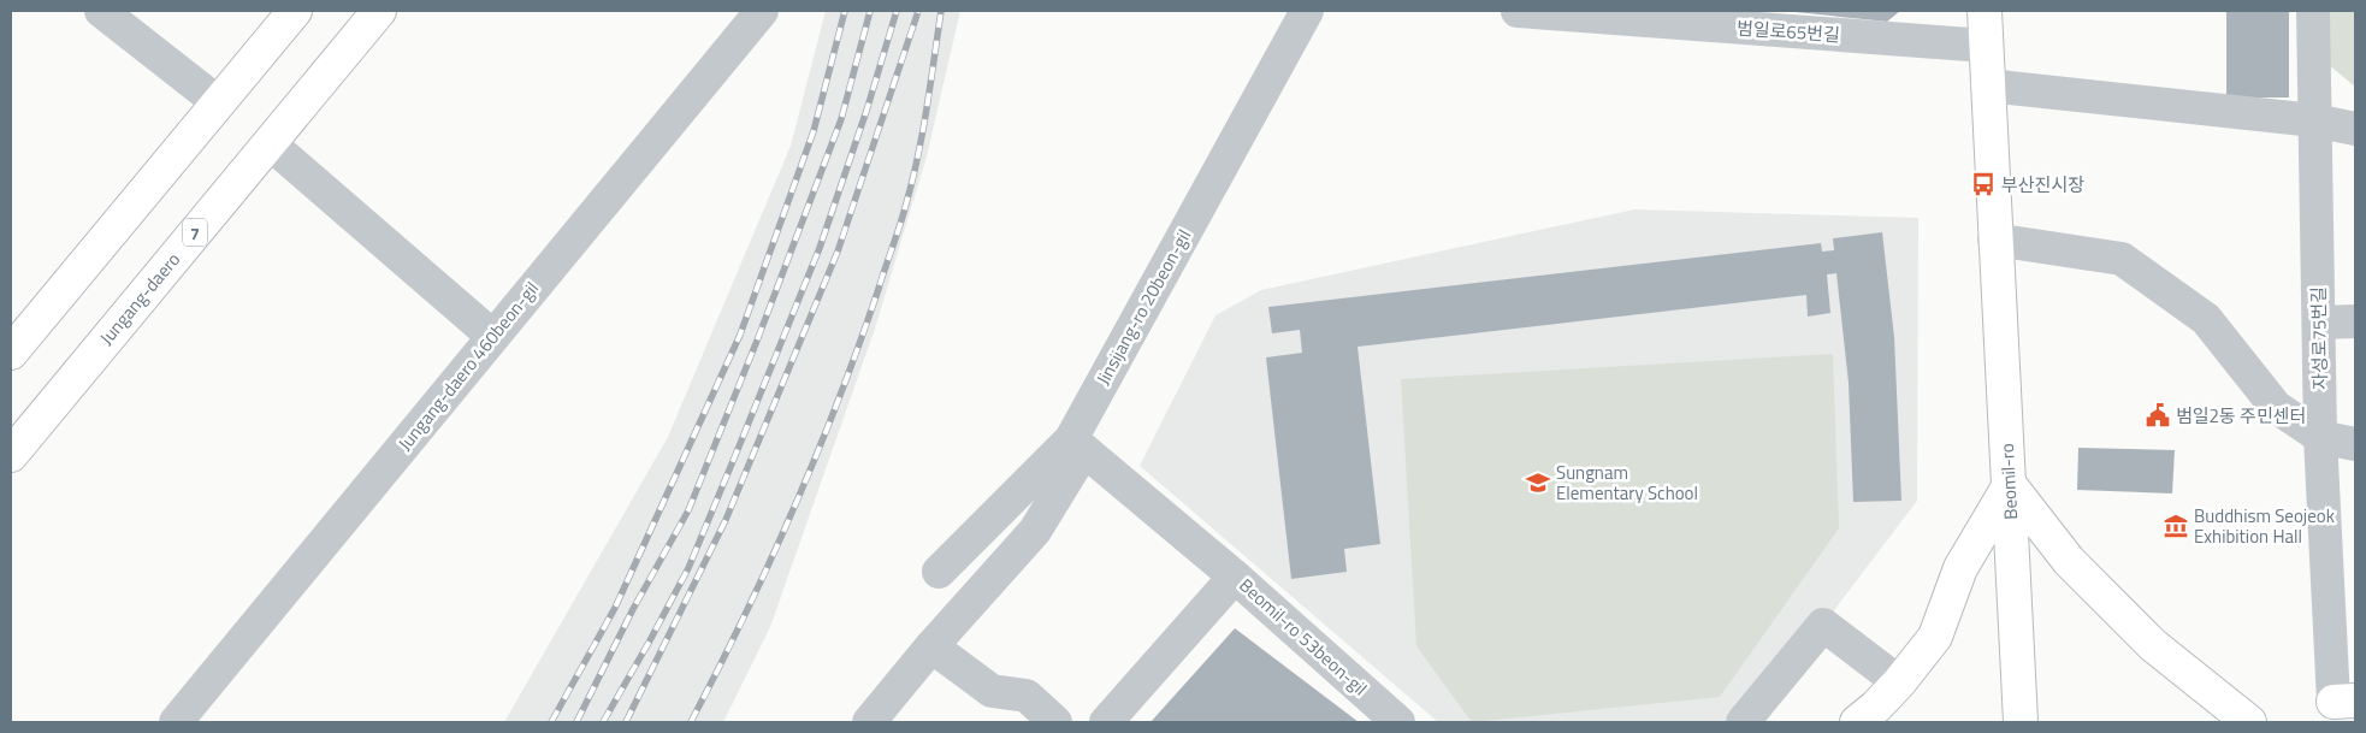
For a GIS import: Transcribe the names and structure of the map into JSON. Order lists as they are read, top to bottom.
{
  "streets": {
    "main road": ["7", "Jungang-daero", "Beomil-ro"],
    "street": [
      "범일로65번길",
      "Jinsijang-ro 20beon-gil",
      "자성로75번길",
      "Jungang-daero 460beon-gil",
      "Beomil-ro 53beon-gil"
    ]
  },
  "crossings": [
    ["범일로65번길", "Beomil-ro"],
    ["Jinsijang-ro 20beon-gil", "Beomil-ro 53beon-gil"]
  ],
  "places": {
    "bus stop": ["부산진시장"],
    "public building": ["범일2동 주민센터"],
    "school or university": ["Sungnam Elementary School"],
    "museum": ["Buddhism Seojeok Exhibition Hall"]
  }
}
